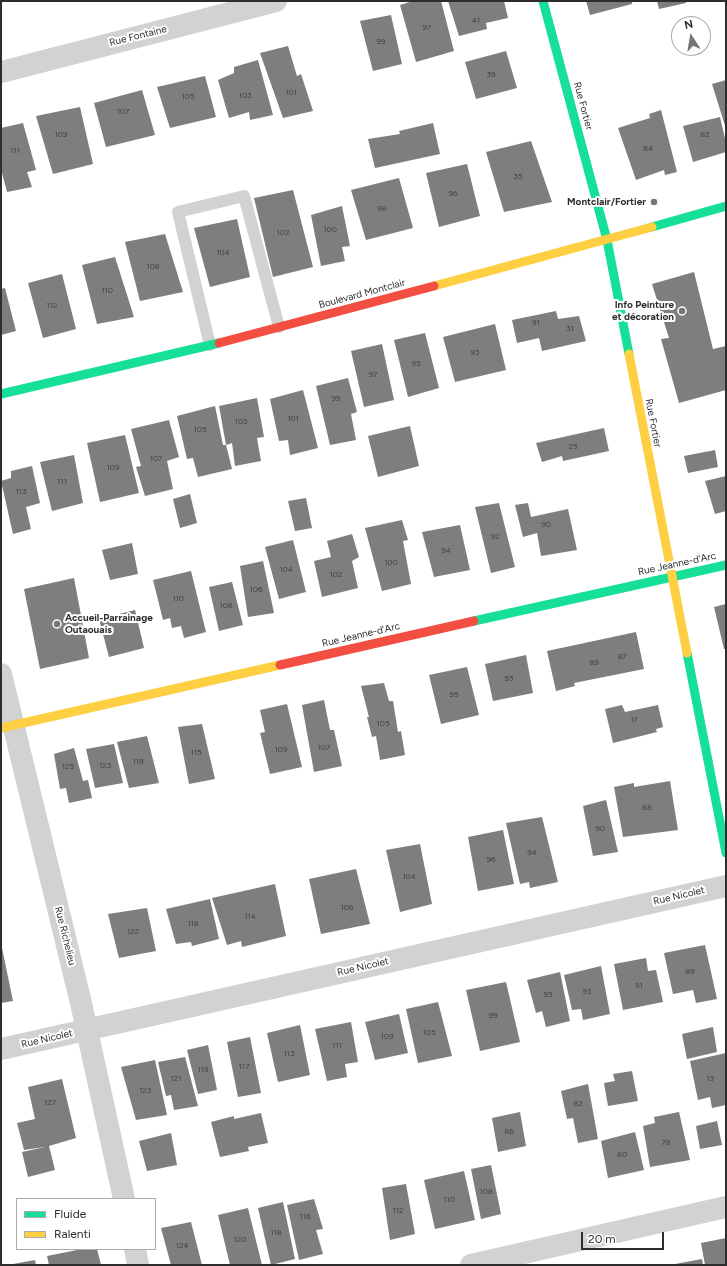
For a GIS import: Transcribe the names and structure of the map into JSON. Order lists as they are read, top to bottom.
{
  "streets": {
    "street": [
      "Rue Fontaine",
      "Rue Fortier",
      "Boulevard Montclair",
      "Rue Jeanne-d'Arc",
      "Rue Nicolet",
      "Rue Richelieu"
    ]
  },
  "crossings": [
    ["Rue Fortier", "Boulevard Montclair"],
    ["Rue Fortier", "Rue Jeanne-d'Arc"],
    ["Rue Jeanne-d'Arc", "Rue Richelieu"],
    ["Rue Nicolet", "Rue Richelieu"]
  ],
  "places": ["Montclair/Fortier", "Info Peinture et décoration", "Accueil-Parrainage Outaouais"],
  "house_numbers": [
    "41",
    "97",
    "99",
    "39",
    "101",
    "103",
    "105",
    "107",
    "109",
    "82",
    "84",
    "111",
    "35",
    "96",
    "98",
    "100",
    "102",
    "104",
    "108",
    "110",
    "112",
    "91",
    "31",
    "93",
    "95",
    "97",
    "99",
    "101",
    "103",
    "105",
    "25",
    "107",
    "109",
    "111",
    "113",
    "90",
    "92",
    "94",
    "100",
    "104",
    "102",
    "106",
    "110",
    "108",
    "87",
    "89",
    "93",
    "95",
    "17",
    "105",
    "107",
    "109",
    "115",
    "119",
    "123",
    "125",
    "88",
    "90",
    "94",
    "96",
    "104",
    "106",
    "114",
    "118",
    "122",
    "89",
    "91",
    "93",
    "95",
    "99",
    "105",
    "109",
    "111",
    "113",
    "117",
    "119",
    "121",
    "13",
    "123",
    "127",
    "82",
    "86",
    "78",
    "80",
    "108",
    "110",
    "112",
    "116",
    "118",
    "120",
    "124"
  ],
  "legend": ["Fluide", "Ralenti"],
  "scale_bar": "20 m",
  "north": "top"
}
